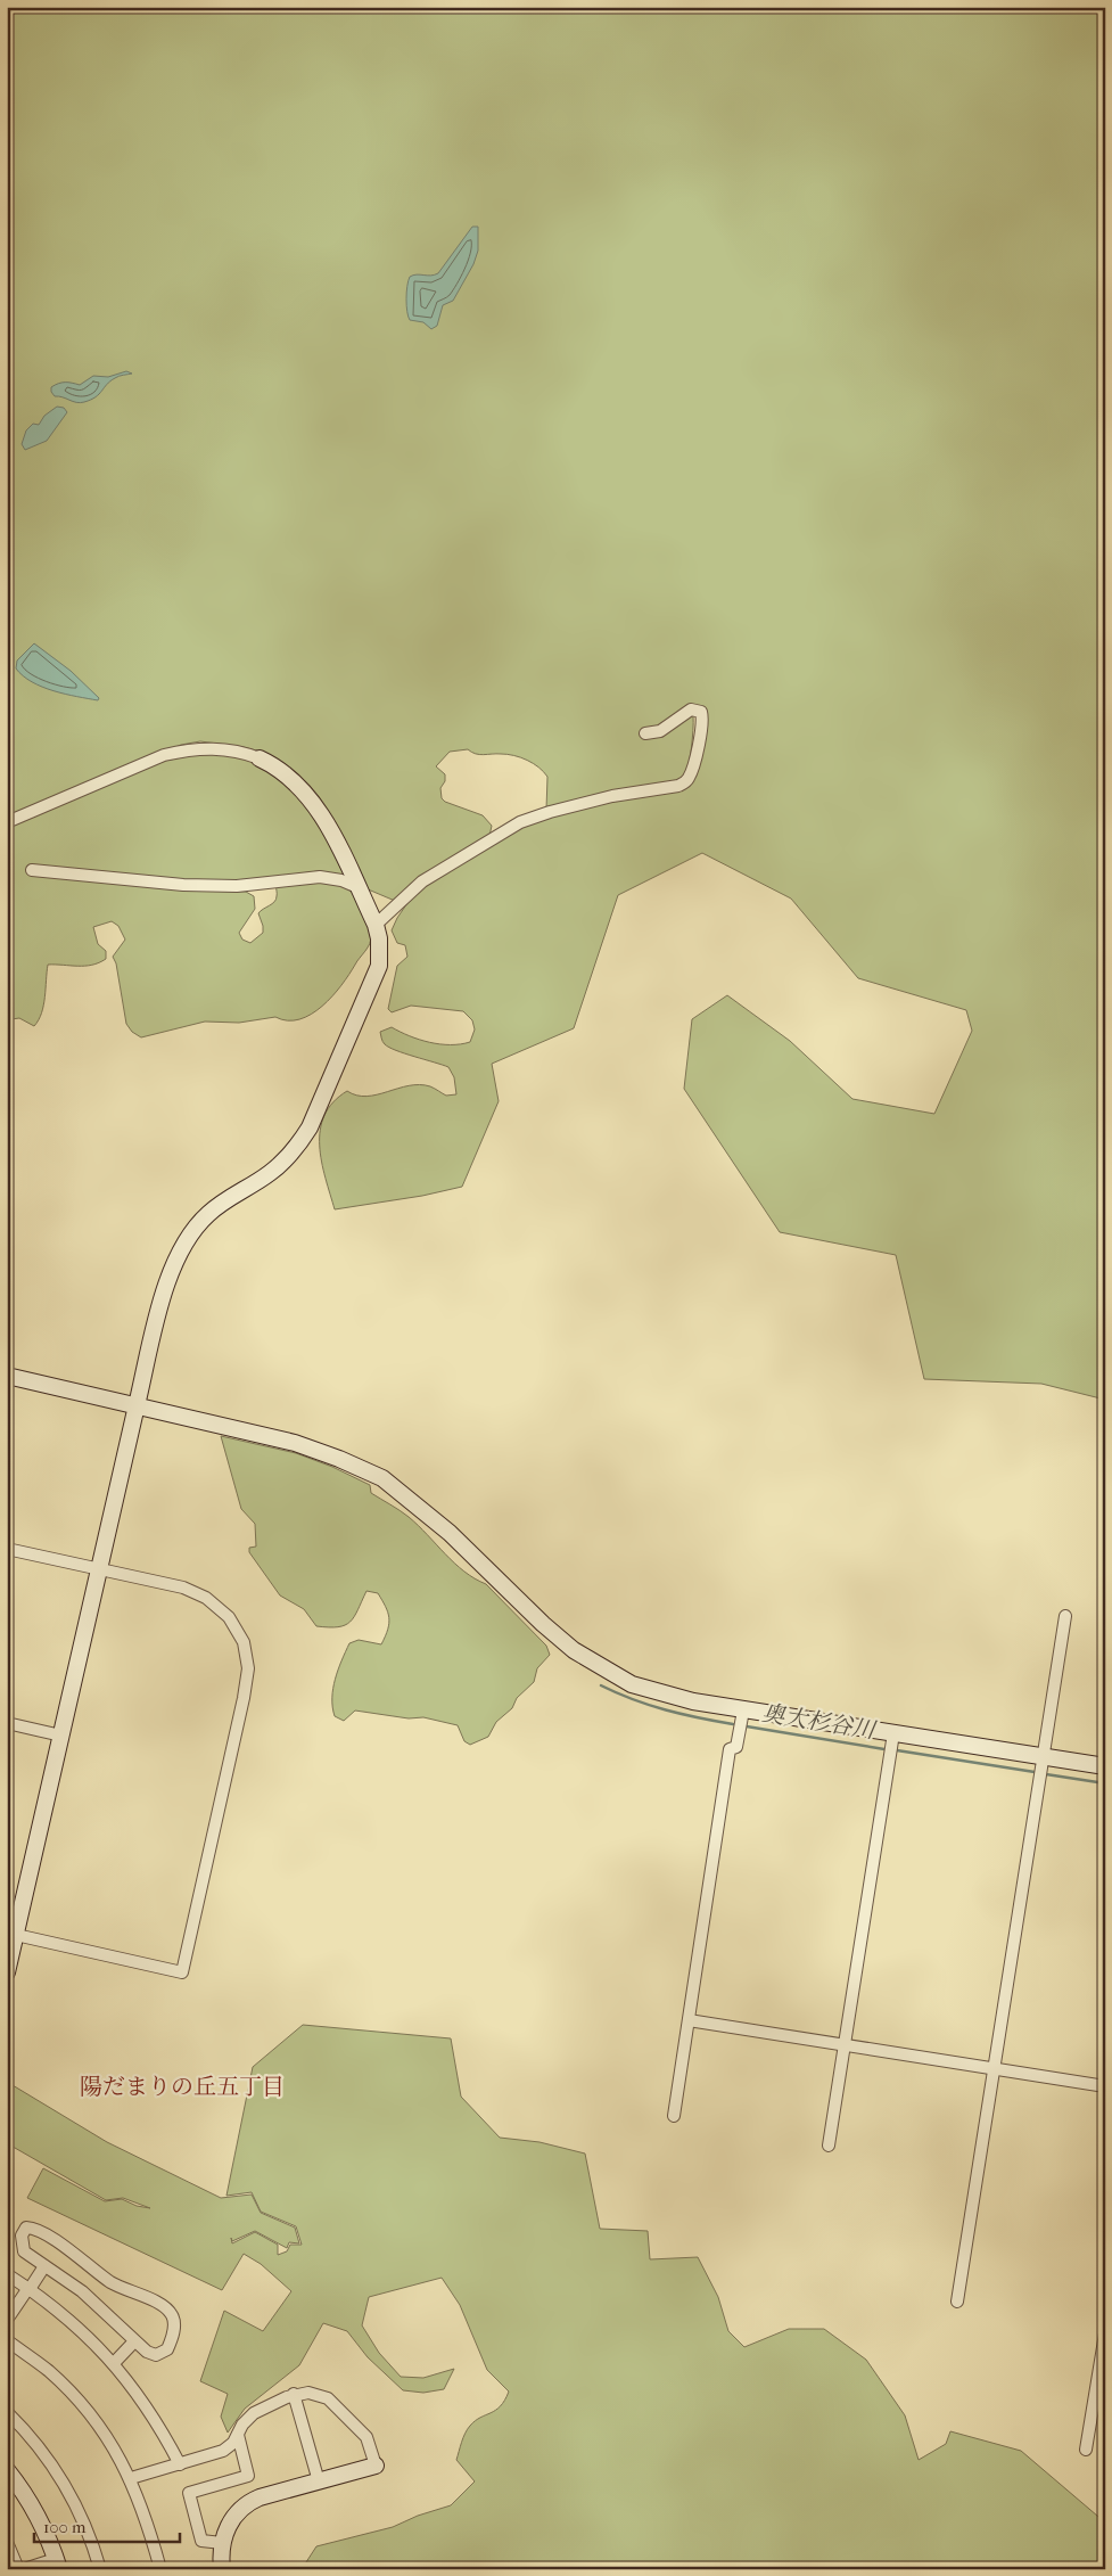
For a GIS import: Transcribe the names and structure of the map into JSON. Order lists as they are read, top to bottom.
{
  "districts": ["陽だまりの丘五丁目"],
  "water": ["奥大杉谷川"],
  "scale_bar": "100 m"
}
